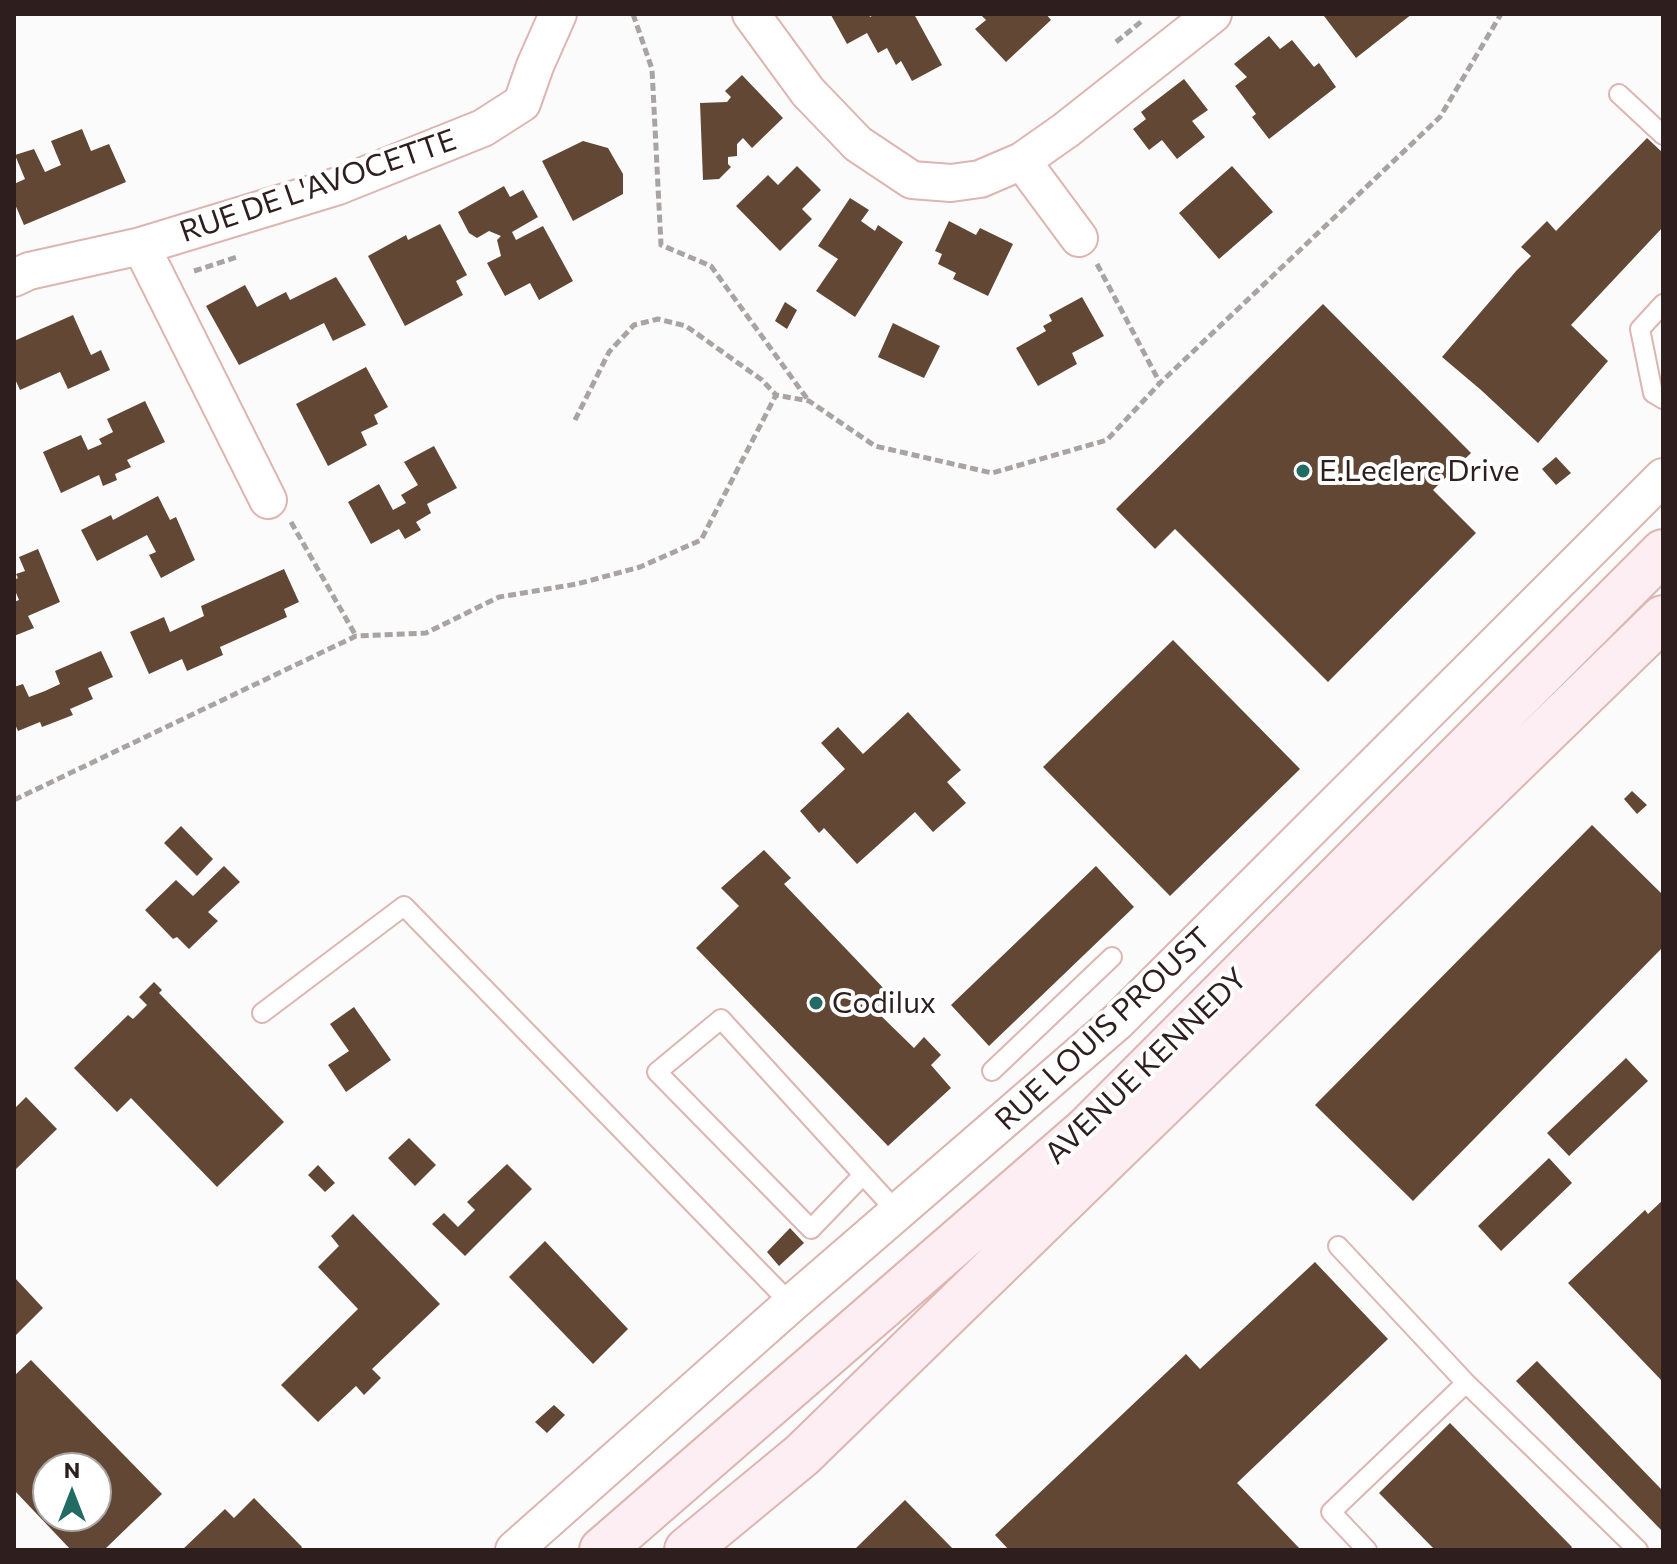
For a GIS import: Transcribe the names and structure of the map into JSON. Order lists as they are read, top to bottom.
{
  "streets": {
    "main road": ["AVENUE KENNEDY"],
    "street": ["RUE DE L'AVOCETTE", "RUE LOUIS PROUST"]
  },
  "places": ["E.Leclerc Drive", "Codilux"],
  "north": "top"
}
